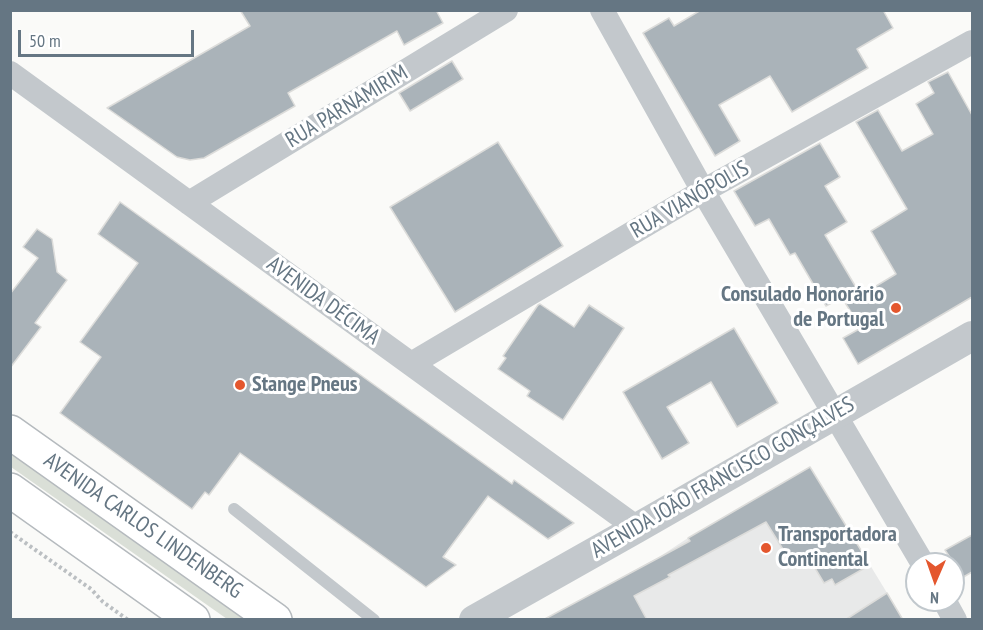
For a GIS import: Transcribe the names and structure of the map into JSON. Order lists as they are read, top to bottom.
{
  "streets": {
    "main road": ["AVENIDA CARLOS LINDENBERG"],
    "street": [
      "RUA PARNAMIRIM",
      "RUA VIANÓPOLIS",
      "AVENIDA DÉCIMA",
      "AVENIDA JOÃO FRANCISCO GONÇALVES"
    ]
  },
  "crossings": [
    ["RUA PARNAMIRIM", "AVENIDA DÉCIMA"],
    ["RUA VIANÓPOLIS", "AVENIDA DÉCIMA"],
    ["AVENIDA DÉCIMA", "AVENIDA JOÃO FRANCISCO GONÇALVES"]
  ],
  "places": ["Consulado Honorário de Portugal", "Stange Pneus", "Transportadora Continental"],
  "scale_bar": "50 m",
  "north": "bottom"
}
